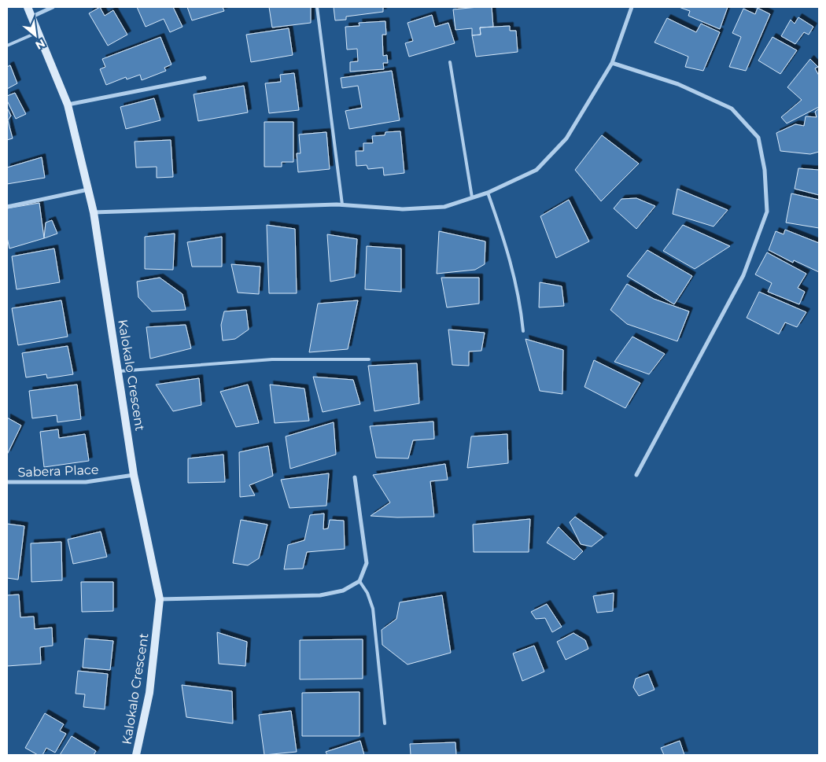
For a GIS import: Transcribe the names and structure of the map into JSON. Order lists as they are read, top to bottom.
{
  "streets": {
    "street": ["Kalokalo Crescent", "Sabera Place"]
  },
  "crossings": [
    ["Kalokalo Crescent", "Sabera Place"]
  ],
  "north": "bottom right"
}
